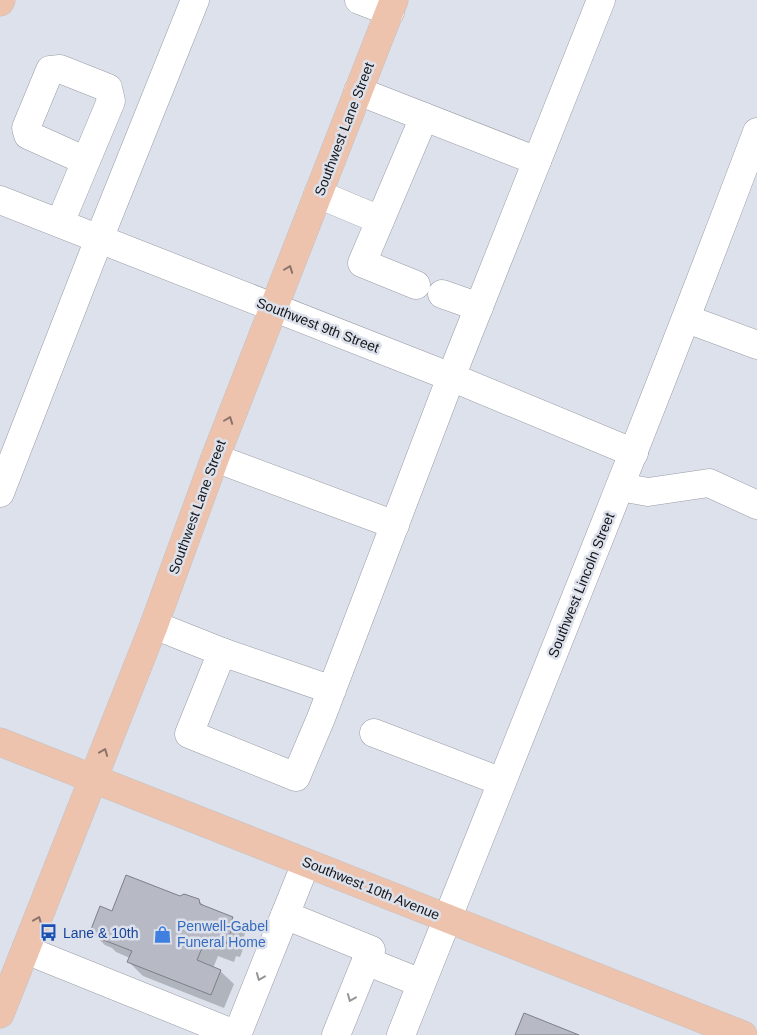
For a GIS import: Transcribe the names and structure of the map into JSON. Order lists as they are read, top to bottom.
{
  "streets": {
    "main road": ["Southwest Lane Street", "Southwest 10th Avenue"],
    "street": ["Southwest 9th Street", "Southwest Lincoln Street"]
  },
  "crossings": [
    ["Southwest Lane Street", "Southwest 9th Street"],
    ["Southwest Lane Street", "Southwest 10th Avenue"],
    ["Southwest 9th Street", "Southwest Lincoln Street"],
    ["Southwest Lincoln Street", "Southwest 10th Avenue"]
  ],
  "one_way": ["Southwest Lane Street"],
  "places": {
    "bus stop": ["Lane & 10th"],
    "shop": ["Penwell-Gabel Funeral Home"]
  }
}
